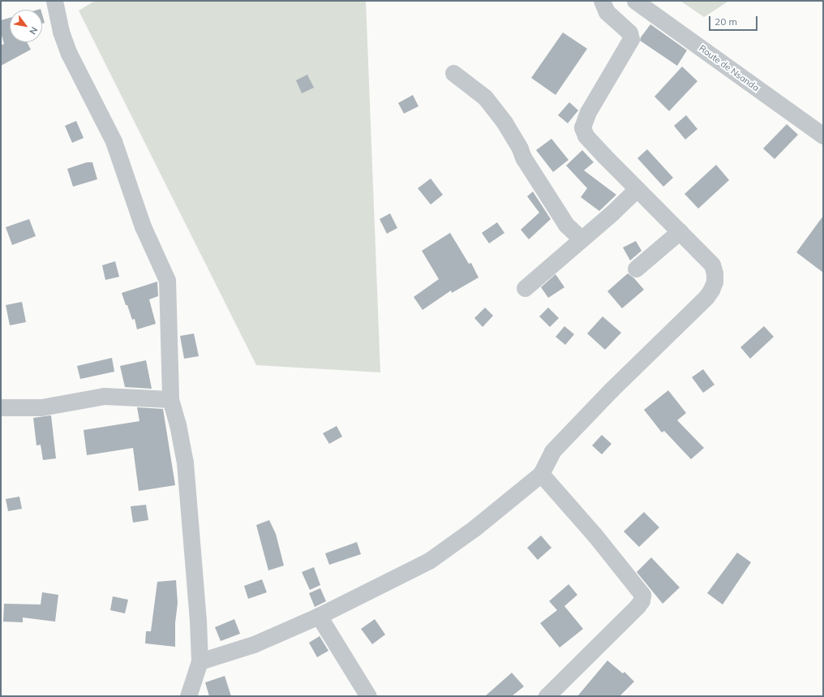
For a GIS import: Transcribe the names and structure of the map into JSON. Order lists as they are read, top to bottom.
{
  "streets": {
    "street": ["Route de Nsanda"]
  },
  "scale_bar": "20 m",
  "north": "bottom right"
}
